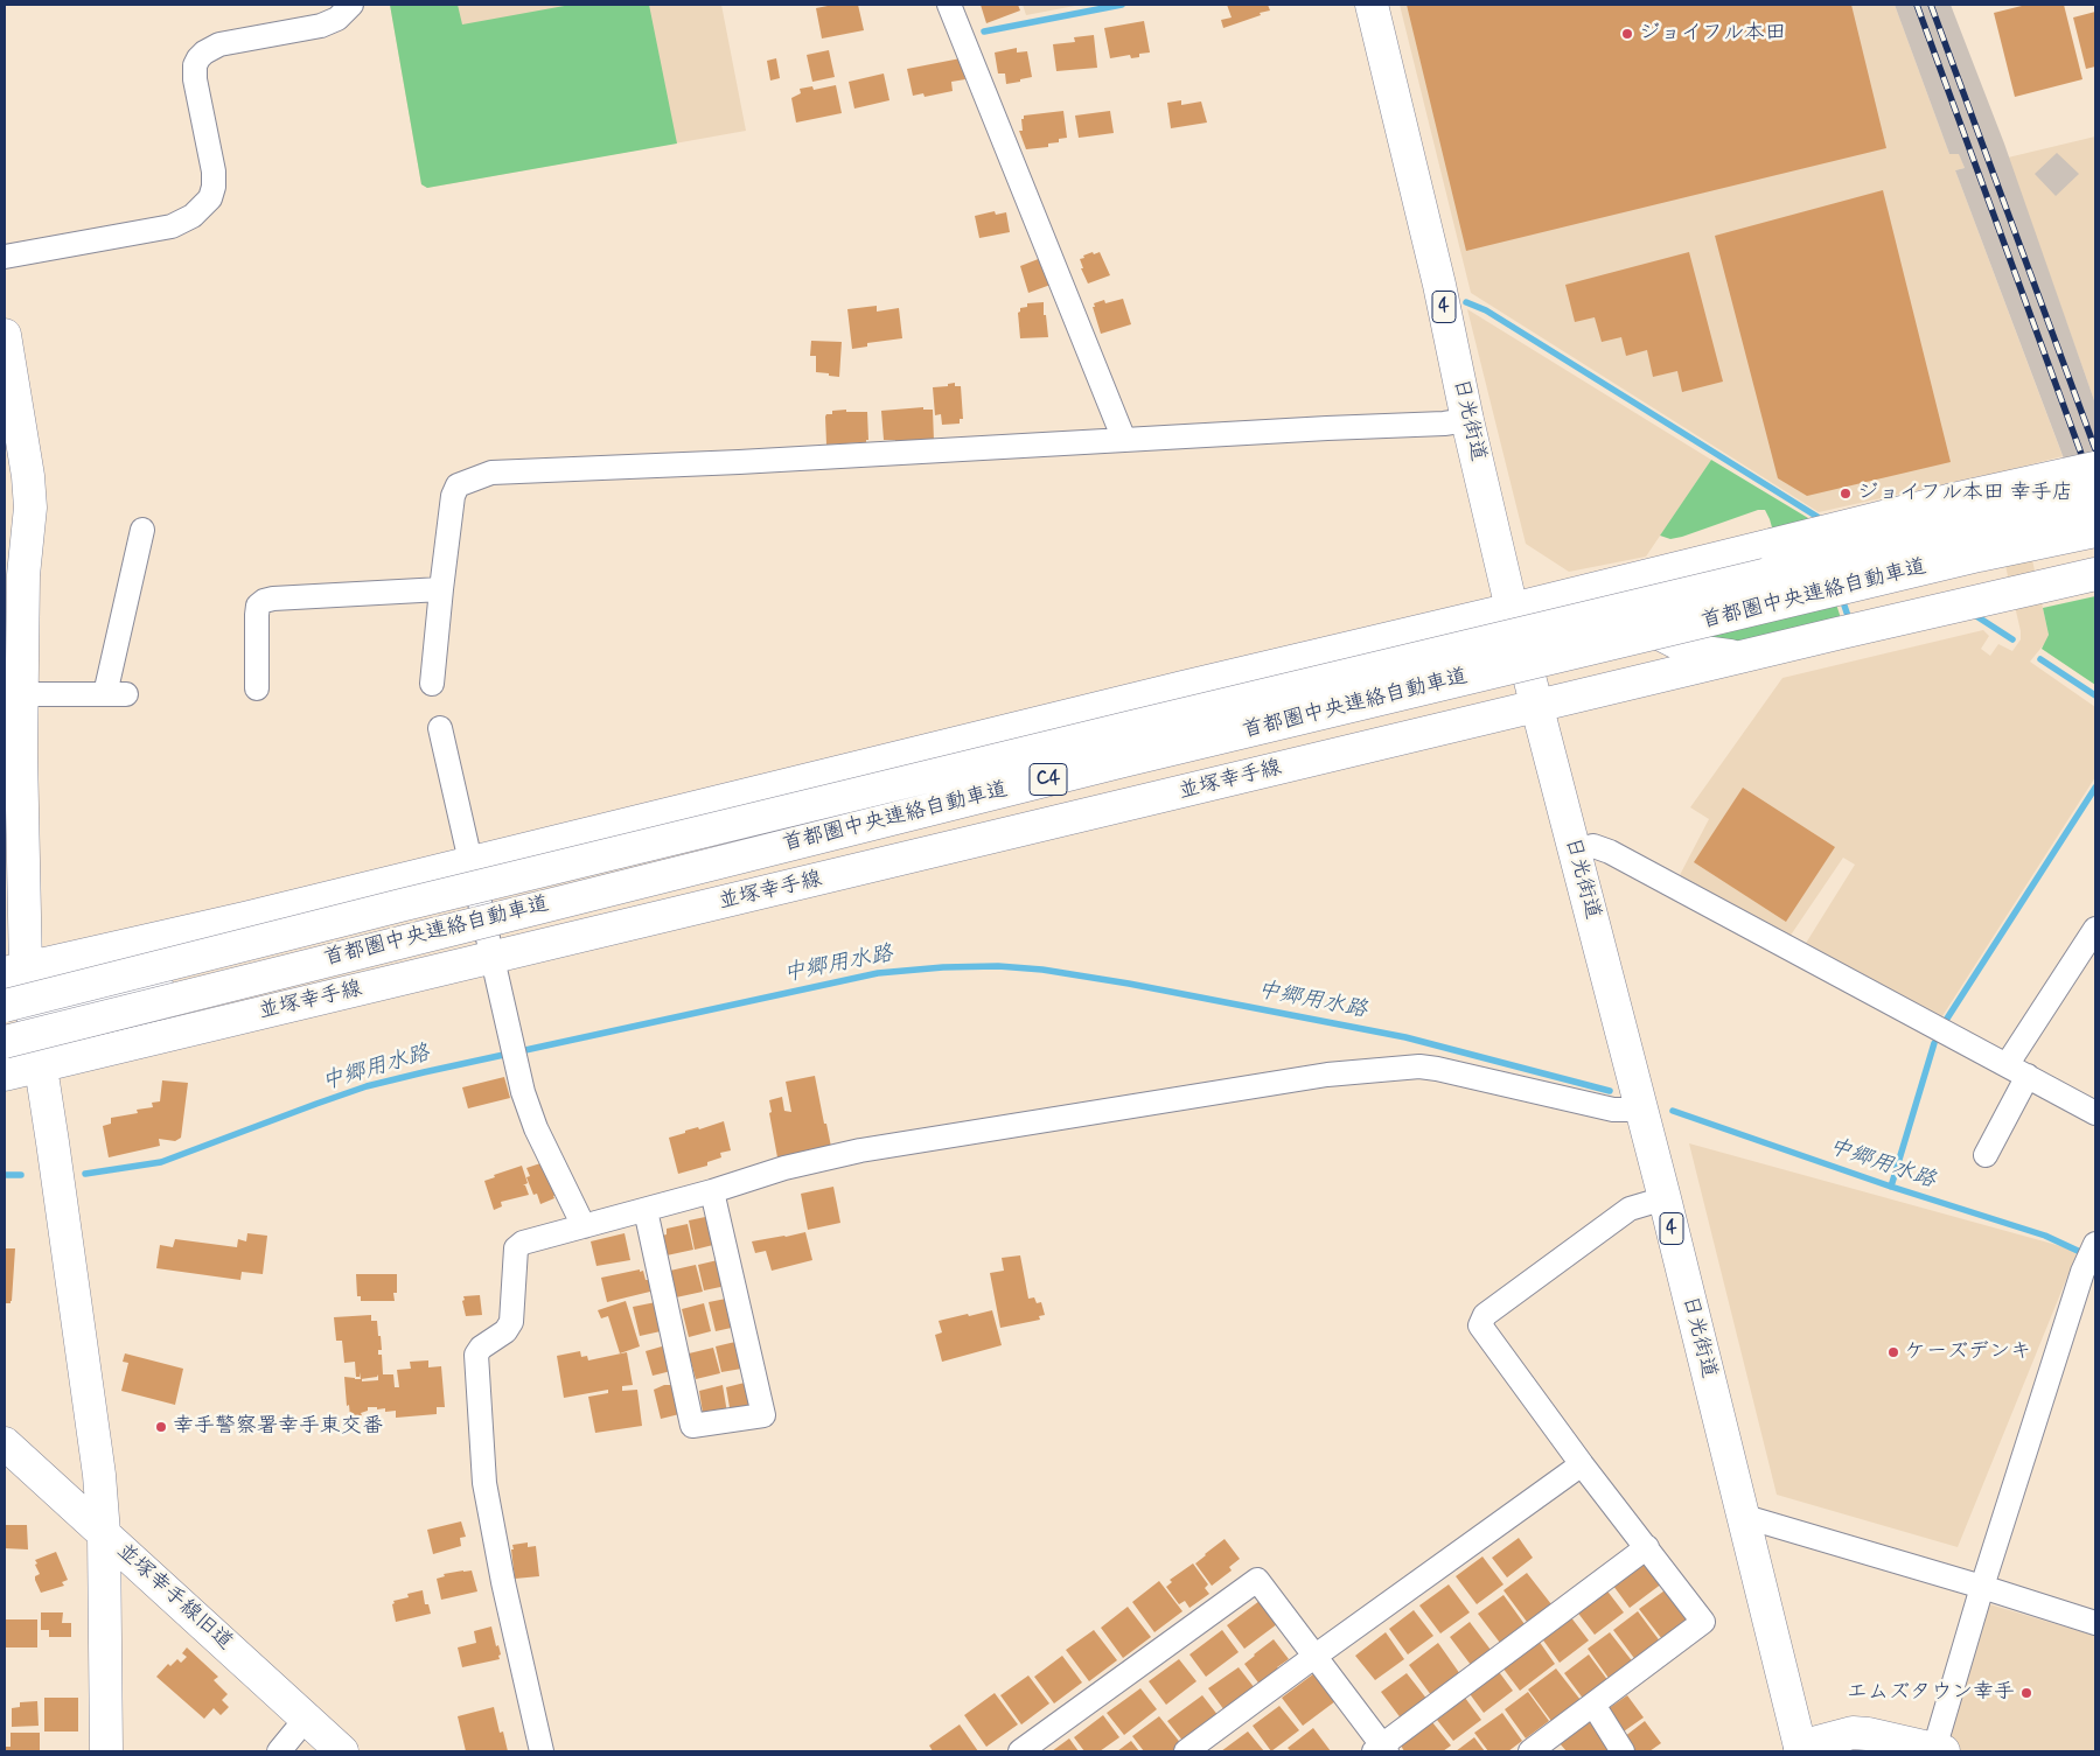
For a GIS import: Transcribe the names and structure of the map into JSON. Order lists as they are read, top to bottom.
{
  "streets": {
    "main road": [
      "4",
      "日光街道",
      "首都圏中央連絡自動車道",
      "C4",
      "並塚幸手線",
      "並塚幸手線旧道"
    ]
  },
  "crossings": [
    ["日光街道", "並塚幸手線"]
  ],
  "water": ["中郷用水路"],
  "places": [
    "ジョイフル本田",
    "ジョイフル本田 幸手店",
    "ケーズデンキ",
    "幸手警察署幸手東交番",
    "エムズタウン幸手"
  ]
}
